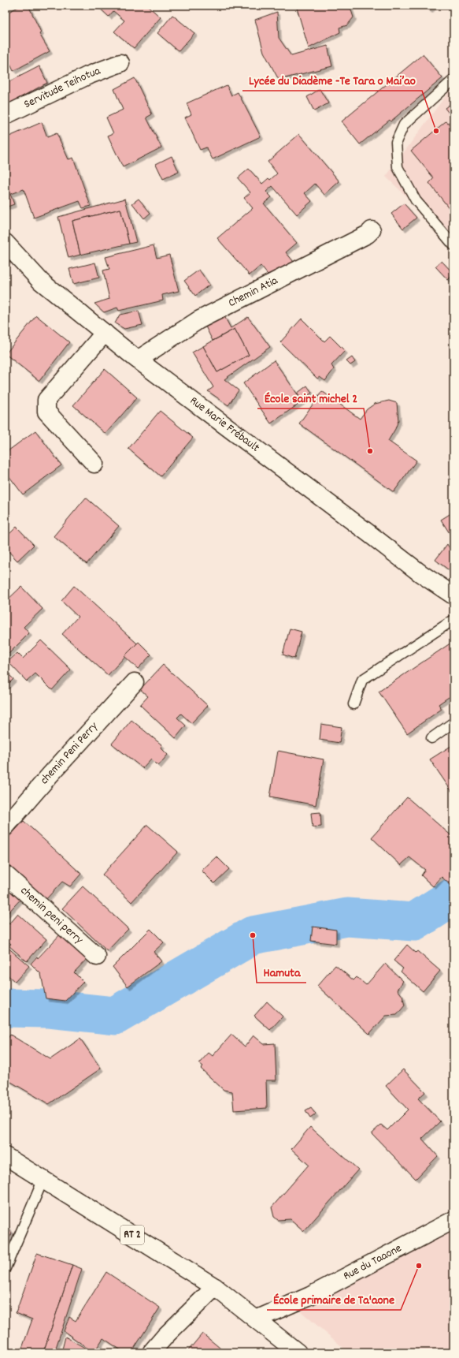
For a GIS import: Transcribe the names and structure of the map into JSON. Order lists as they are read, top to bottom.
{
  "streets": {
    "street": [
      "Servitude Teihotua",
      "Chemin Atia",
      "Rue Marie Frébault",
      "chemin Peni Perry",
      "chemin peni perry",
      "RT 2",
      "Rue du Taaone"
    ]
  },
  "crossings": [
    ["Chemin Atia", "Rue Marie Frébault"],
    ["RT 2", "Rue du Taaone"]
  ],
  "places": [
    "Lycée du Diadème -Te Tara o Mai’ao",
    "École saint michel 2",
    "Hamuta",
    "École primaire de Ta'aone"
  ]
}
